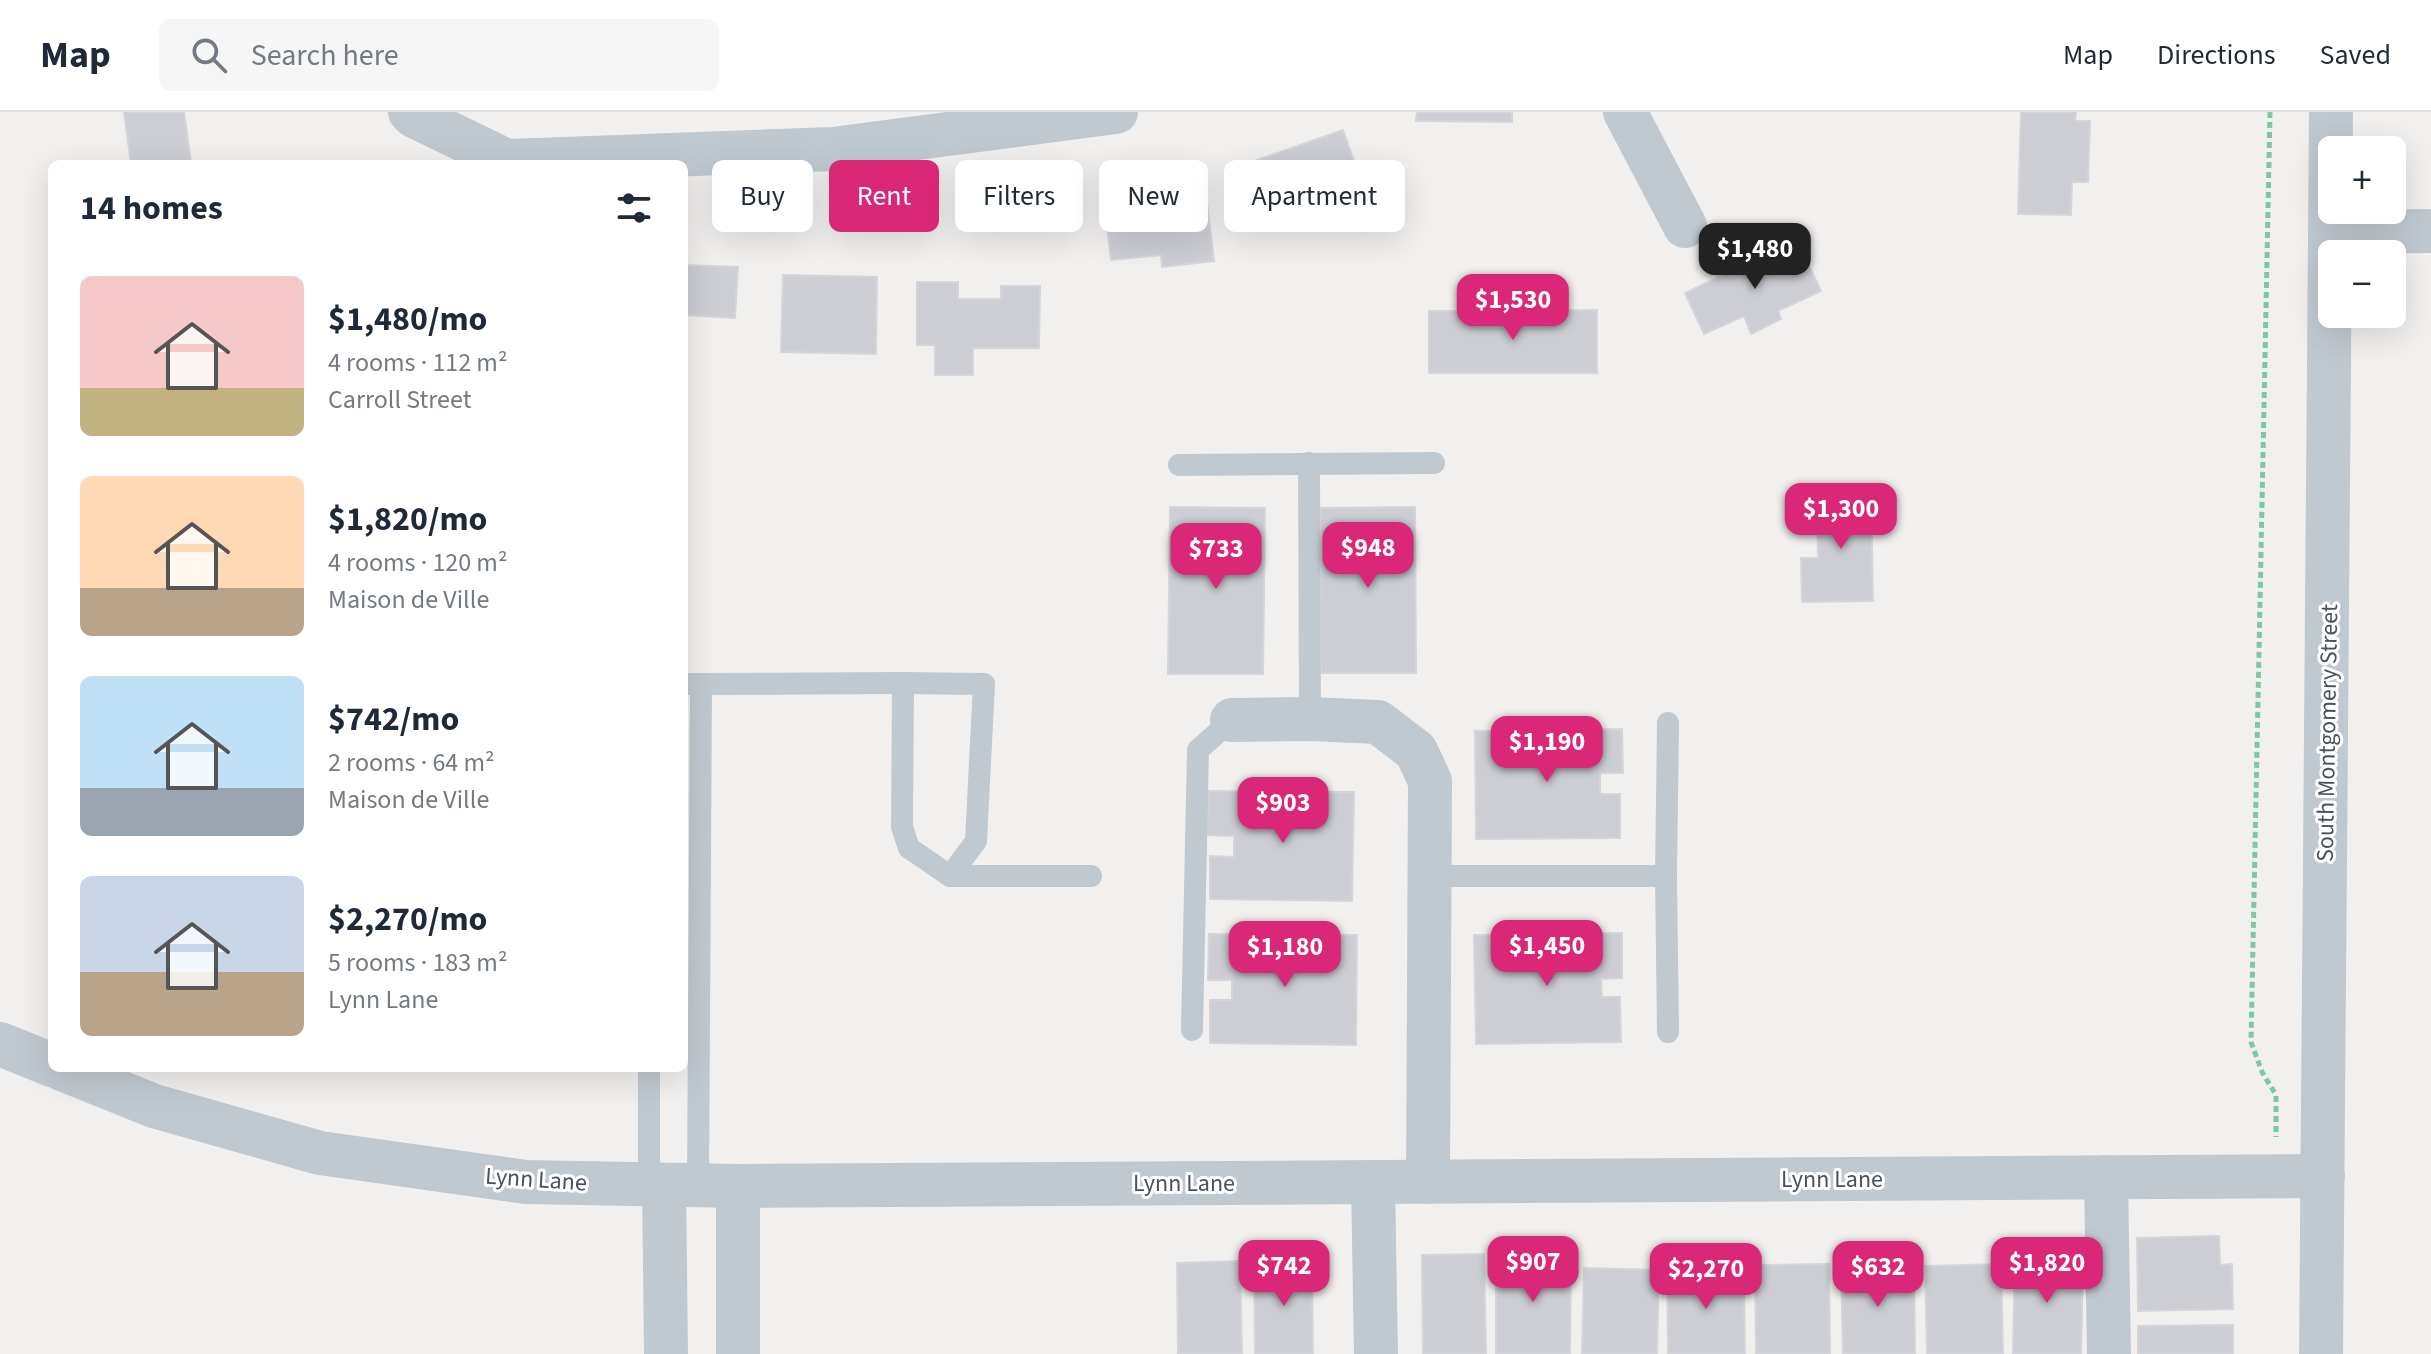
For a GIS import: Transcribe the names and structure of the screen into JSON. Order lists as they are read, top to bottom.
{
  "streets": {
    "street": ["South Montgomery Street", "Lynn Lane"]
  },
  "crossings": [
    ["South Montgomery Street", "Lynn Lane"]
  ],
  "page": {
    "header": "Map",
    "search": "Search here",
    "nav": ["Map", "Directions", "Saved"],
    "map_buttons": ["+", "−"],
    "chip": [
      "Buy",
      "Rent",
      "Filters",
      "New",
      "Apartment"
    ],
    "heading": "14 homes",
    "price": [
      "$1,480",
      "$1,530",
      "$1,300",
      "$948",
      "$733",
      "$1,190",
      "$903",
      "$1,450",
      "$1,180",
      "$907",
      "$1,820",
      "$742",
      "$632",
      "$2,270"
    ],
    "list": [
      {
        "name": "$1,480/mo",
        "note": "4 rooms · 112 m² · Carroll Street"
      },
      {
        "name": "$1,820/mo",
        "note": "4 rooms · 120 m² · Maison de Ville"
      },
      {
        "name": "$742/mo",
        "note": "2 rooms · 64 m² · Maison de Ville"
      },
      {
        "name": "$2,270/mo",
        "note": "5 rooms · 183 m² · Lynn Lane"
      }
    ]
  }
}
